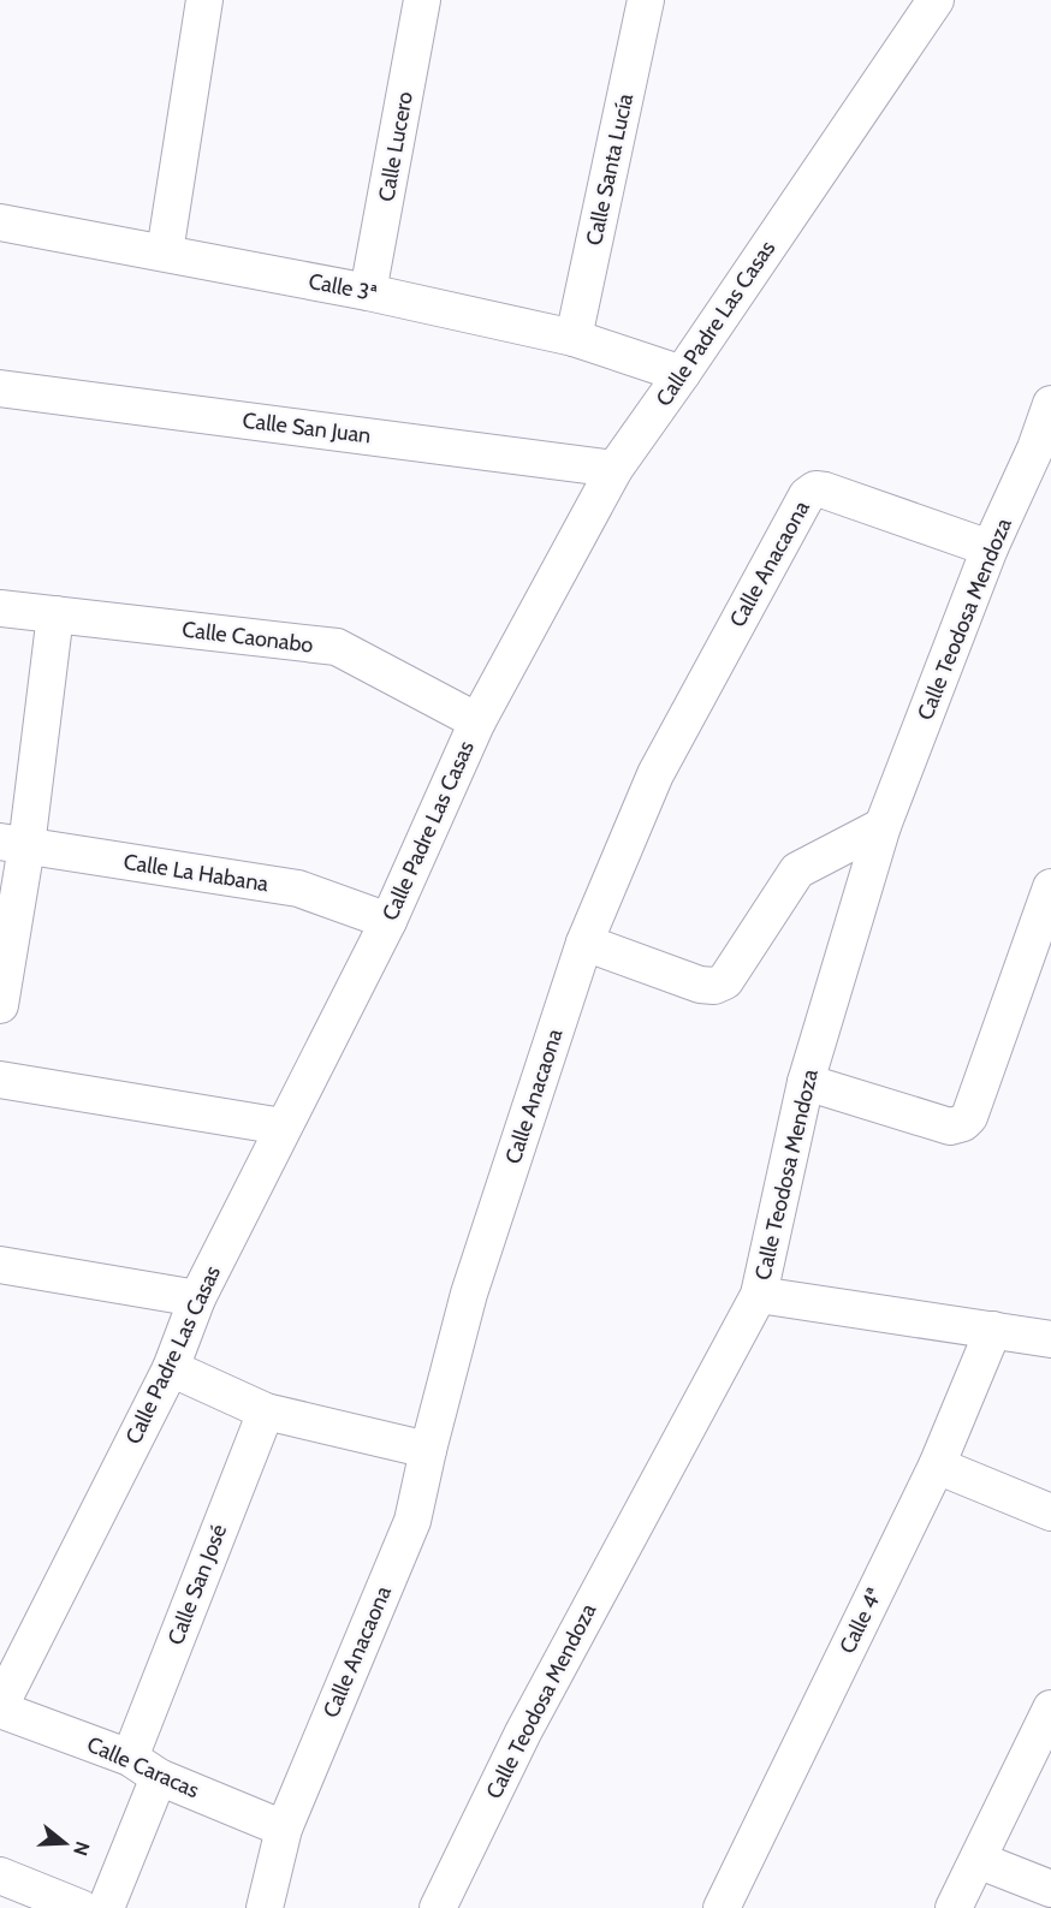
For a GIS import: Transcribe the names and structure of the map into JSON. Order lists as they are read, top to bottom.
{
  "streets": {
    "street": [
      "Calle Lucero",
      "Calle Santa Lucía",
      "Calle 3ª",
      "Calle Padre Las Casas",
      "Calle San Juan",
      "Calle Anacaona",
      "Calle Teodosa Mendoza",
      "Calle Caonabo",
      "Calle La Habana",
      "Calle San José",
      "Calle 4ª",
      "Calle Caracas"
    ]
  },
  "crossings": [
    ["Calle Lucero", "Calle 3ª"],
    ["Calle Santa Lucía", "Calle 3ª"],
    ["Calle 3ª", "Calle Padre Las Casas"],
    ["Calle Padre Las Casas", "Calle San Juan"],
    ["Calle Padre Las Casas", "Calle Caonabo"],
    ["Calle Padre Las Casas", "Calle La Habana"],
    ["Calle Padre Las Casas", "Calle Caracas"],
    ["Calle Anacaona", "Calle Teodosa Mendoza"],
    ["Calle Anacaona", "Calle Caracas"],
    ["Calle San José", "Calle Caracas"]
  ],
  "north": "right"
}
